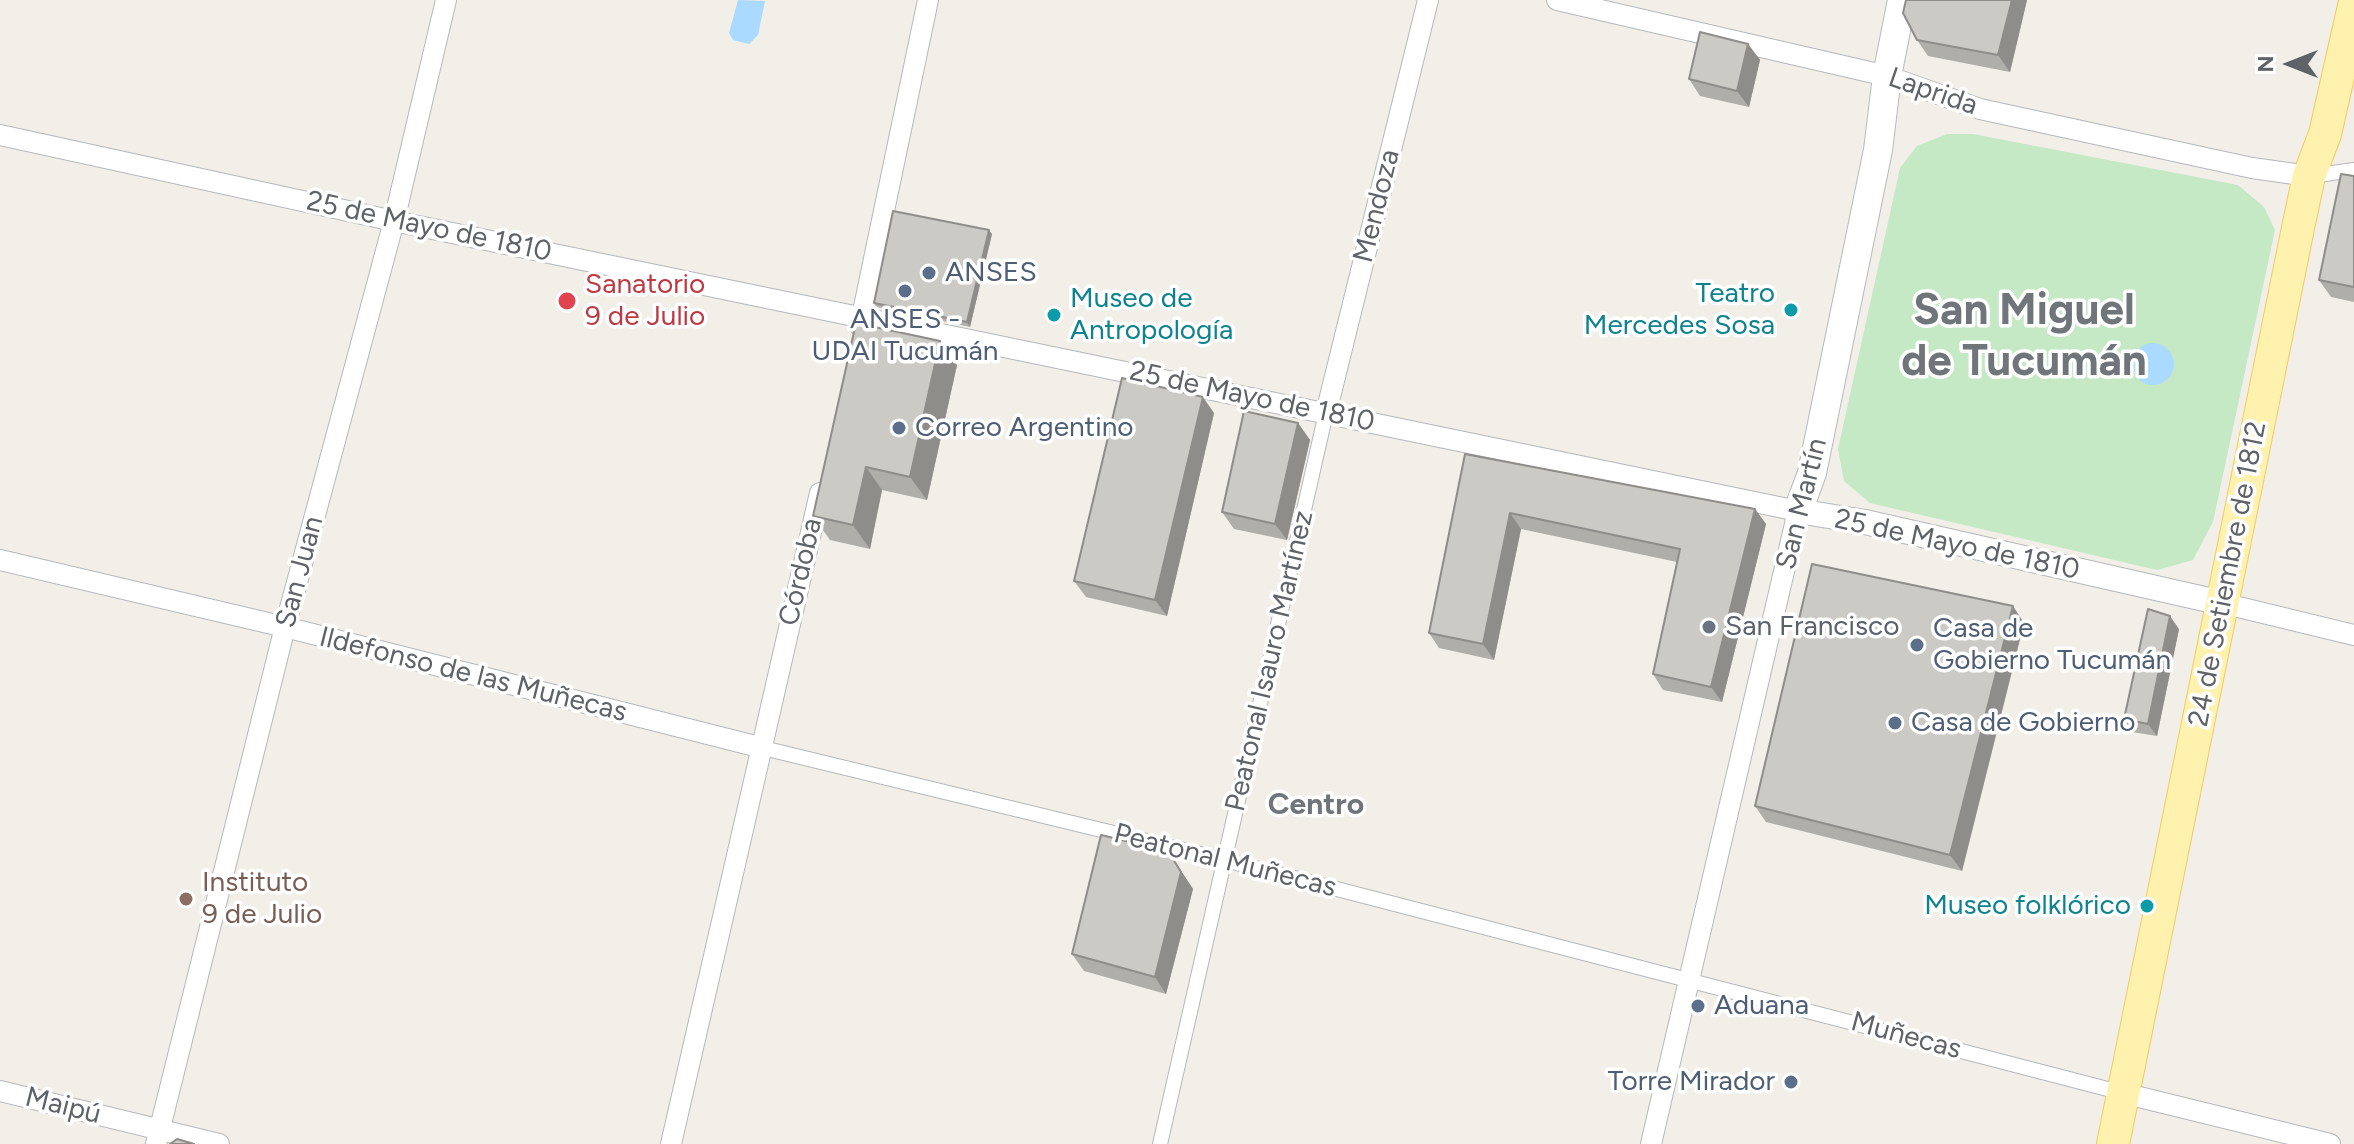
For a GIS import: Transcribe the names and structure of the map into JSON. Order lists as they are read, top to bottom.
{
  "streets": {
    "main road": ["San Martín", "24 de Setiembre de 1812"],
    "street": [
      "Laprida",
      "Mendoza",
      "25 de Mayo de 1810",
      "San Juan",
      "Córdoba",
      "Peatonal Isauro Martínez",
      "Ildefonso de las Muñecas",
      "Peatonal Muñecas",
      "Muñecas",
      "Maipú"
    ]
  },
  "crossings": [
    ["Laprida", "San Martín"],
    ["Laprida", "24 de Setiembre de 1812"],
    ["Mendoza", "25 de Mayo de 1810"],
    ["Mendoza", "Peatonal Isauro Martínez"],
    ["25 de Mayo de 1810", "San Martín"],
    ["25 de Mayo de 1810", "San Juan"],
    ["25 de Mayo de 1810", "24 de Setiembre de 1812"],
    ["25 de Mayo de 1810", "Peatonal Isauro Martínez"],
    ["San Martín", "Peatonal Muñecas"],
    ["San Martín", "Muñecas"],
    ["San Juan", "Ildefonso de las Muñecas"],
    ["San Juan", "Maipú"],
    ["Córdoba", "Ildefonso de las Muñecas"],
    ["Córdoba", "Peatonal Muñecas"],
    ["24 de Setiembre de 1812", "Muñecas"],
    ["Peatonal Isauro Martínez", "Peatonal Muñecas"],
    ["Ildefonso de las Muñecas", "Peatonal Muñecas"],
    ["Peatonal Muñecas", "Muñecas"]
  ],
  "districts": ["San Miguel de Tucumán", "Centro"],
  "places": [
    "ANSES",
    "ANSES - UDAI Tucumán",
    "Sanatorio 9 de Julio",
    "Teatro Mercedes Sosa",
    "Museo de Antropología",
    "Correo Argentino",
    "San Francisco",
    "Casa de Gobierno Tucumán",
    "Casa de Gobierno",
    "Instituto 9 de Julio",
    "Museo folklórico",
    "Aduana",
    "Torre Mirador"
  ],
  "north": "left"
}
